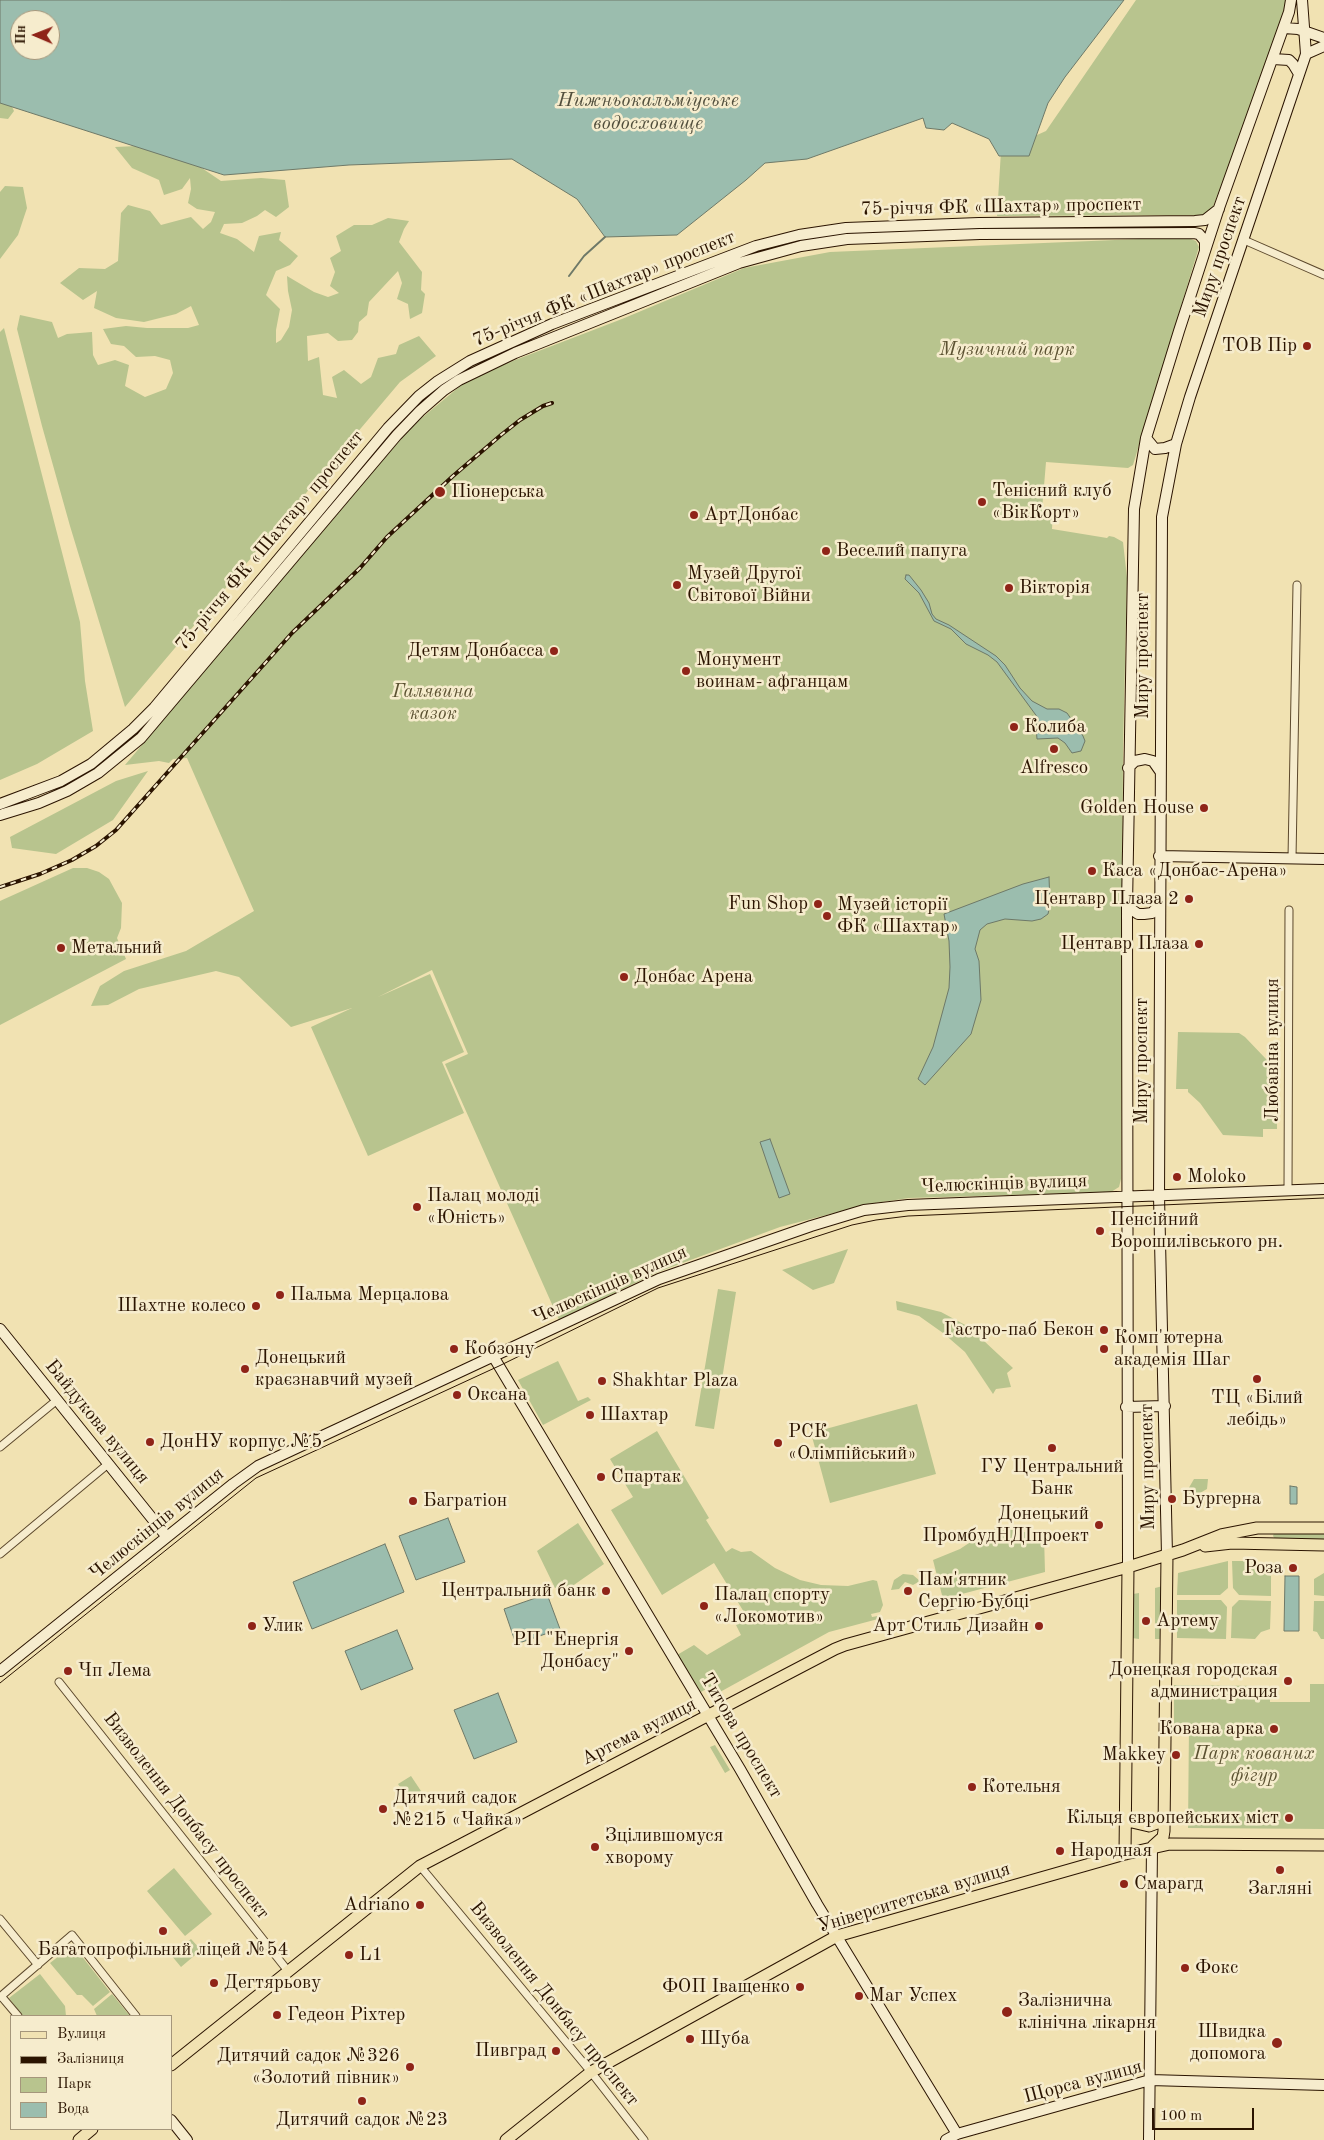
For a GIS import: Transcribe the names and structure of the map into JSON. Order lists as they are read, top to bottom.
{
  "streets": {
    "main road": [
      "75-річчя ФК «Шахтар» проспект",
      "Миру проспект",
      "Челюскінців вулиця",
      "Байдукова вулиця",
      "Артема вулиця",
      "Титова проспект",
      "Університетська вулиця",
      "Щорса вулиця"
    ],
    "street": ["Любавіна вулиця", "Визволення Донбасу проспект"]
  },
  "crossings": [
    ["75-річчя ФК «Шахтар» проспект", "Миру проспект"],
    ["Миру проспект", "Челюскінців вулиця"],
    ["Миру проспект", "Артема вулиця"],
    ["Миру проспект", "Університетська вулиця"],
    ["Миру проспект", "Щорса вулиця"],
    ["Любавіна вулиця", "Челюскінців вулиця"],
    ["Челюскінців вулиця", "Байдукова вулиця"],
    ["Челюскінців вулиця", "Титова проспект"],
    ["Артема вулиця", "Титова проспект"],
    ["Артема вулиця", "Визволення Донбасу проспект"],
    ["Титова проспект", "Університетська вулиця"],
    ["Титова проспект", "Щорса вулиця"],
    ["Визволення Донбасу проспект", "Університетська вулиця"]
  ],
  "water": ["Нижньокальміуське водосховище"],
  "parks": ["Музичний парк", "Галявина казок", "Парк кованих фігур"],
  "places": [
    "ТОВ Пір",
    "Піонерська",
    "Тенісний клуб «ВікКорт»",
    "АртДонбас",
    "Веселий папуга",
    "Музей Другої Світової Війни",
    "Вікторія",
    "Детям Донбасса",
    "Монумент воинам- афганцам",
    "Колиба",
    "Alfresco",
    "Golden House",
    "Каса «Донбас-Арена»",
    "Центавр Плаза 2",
    "Fun Shop",
    "Музей історії ФК «Шахтар»",
    "Центавр Плаза",
    "Метальний",
    "Донбас Арена",
    "Moloko",
    "Палац молоді «Юність»",
    "Пенсійний Ворошилівського рн.",
    "Пальма Мерцалова",
    "Шахтне колесо",
    "Гастро-паб Бекон",
    "Кобзону",
    "Комп'ютерна академія Шаг",
    "Донецький краєзнавчий музей",
    "ТЦ «Білий лебідь»",
    "Shakhtar Plaza",
    "Оксана",
    "Шахтар",
    "ДонНУ корпус №5",
    "РСК «Олімпійський»",
    "ГУ Центральний Банк",
    "Спартак",
    "Бургерна",
    "Багратіон",
    "Донецький ПромбудНДІпроект",
    "Роза",
    "Центральний банк",
    "Пам'ятник Сергію Бубці",
    "Палац спорту «Локомотив»",
    "Артему",
    "Улик",
    "Арт Стиль Дизайн",
    "РП \"Енергія Донбасу\"",
    "Чп Лема",
    "Донецкая городская администрация",
    "Кована арка",
    "Makkey",
    "Котельня",
    "Дитячий садок №215 «Чайка»",
    "Кільця європейських міст",
    "Зцілившомуся хворому",
    "Народная",
    "Загляні",
    "Смарагд",
    "Adriano",
    "Багатопрофільний ліцей №54",
    "L1",
    "Фокс",
    "Дегтярьову",
    "ФОП Іващенко",
    "Маг Успех",
    "Залізнична клінічна лікарня",
    "Гедеон Ріхтер",
    "Шуба",
    "Швидка допомога",
    "Пивград",
    "Дитячий садок №326 «Золотий півник»",
    "Дитячий садок №23"
  ],
  "legend": [
    "Вулиця",
    "Залізниця",
    "Парк",
    "Вода"
  ],
  "scale_bar": "100 m",
  "north": "left"
}
